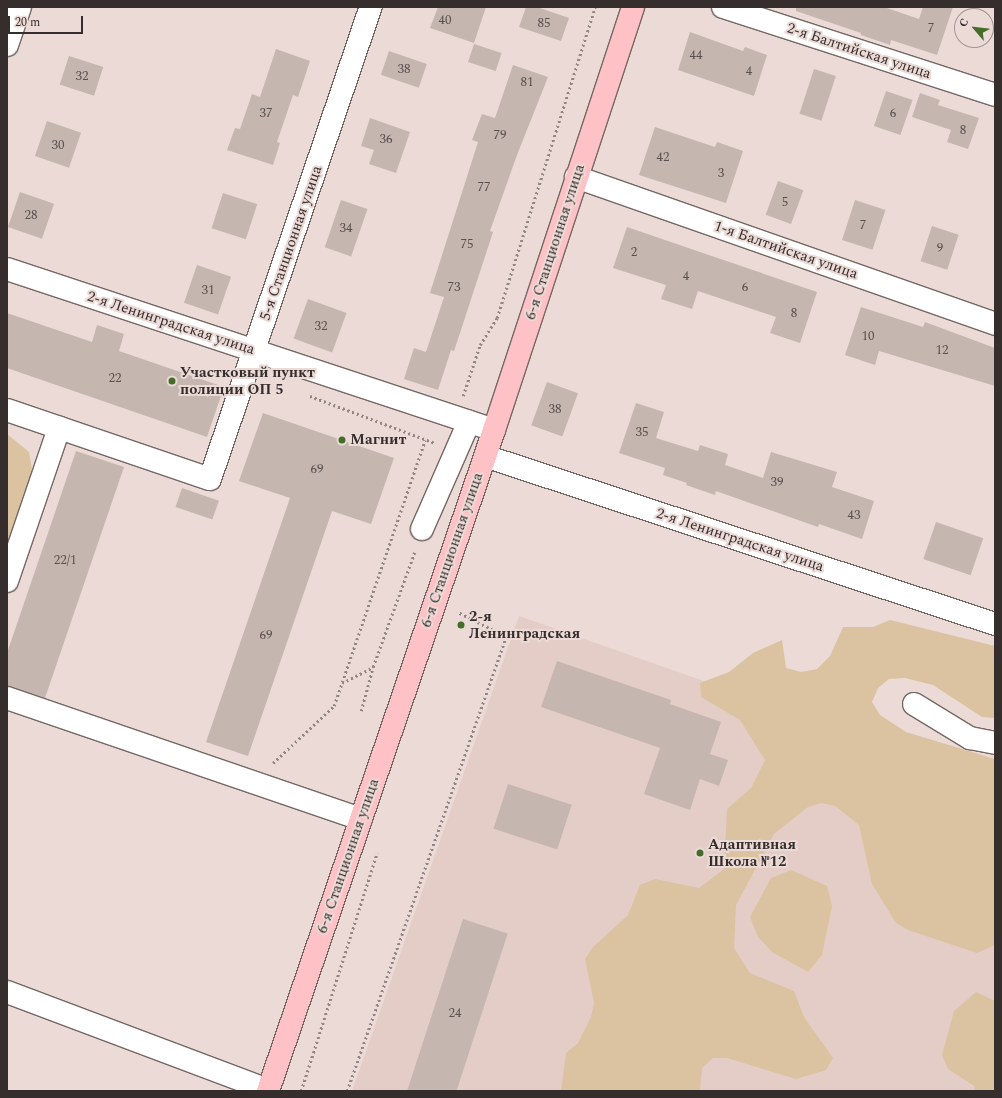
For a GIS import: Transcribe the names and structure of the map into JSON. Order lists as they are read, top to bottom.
{
  "streets": {
    "main road": ["6-я Станционная улица"],
    "street": [
      "2-я Балтийская улица",
      "5-я Станционная улица",
      "1-я Балтийская улица",
      "2-я Ленинградская улица"
    ]
  },
  "crossings": [
    ["6-я Станционная улица", "1-я Балтийская улица"],
    ["6-я Станционная улица", "2-я Ленинградская улица"],
    ["5-я Станционная улица", "2-я Ленинградская улица"]
  ],
  "places": [
    "Участковый пункт полиции ОП 5",
    "Магнит",
    "2-я Ленинградская",
    "Адаптивная Школа №12"
  ],
  "house_numbers": [
    "40",
    "85",
    "7",
    "44",
    "38",
    "4",
    "32",
    "81",
    "37",
    "6",
    "8",
    "79",
    "36",
    "30",
    "42",
    "3",
    "77",
    "5",
    "28",
    "7",
    "34",
    "75",
    "9",
    "2",
    "4",
    "73",
    "6",
    "31",
    "8",
    "32",
    "10",
    "12",
    "22",
    "38",
    "35",
    "69",
    "39",
    "43",
    "22/1",
    "69",
    "24"
  ],
  "scale_bar": "20 m",
  "north": "top left"
}
